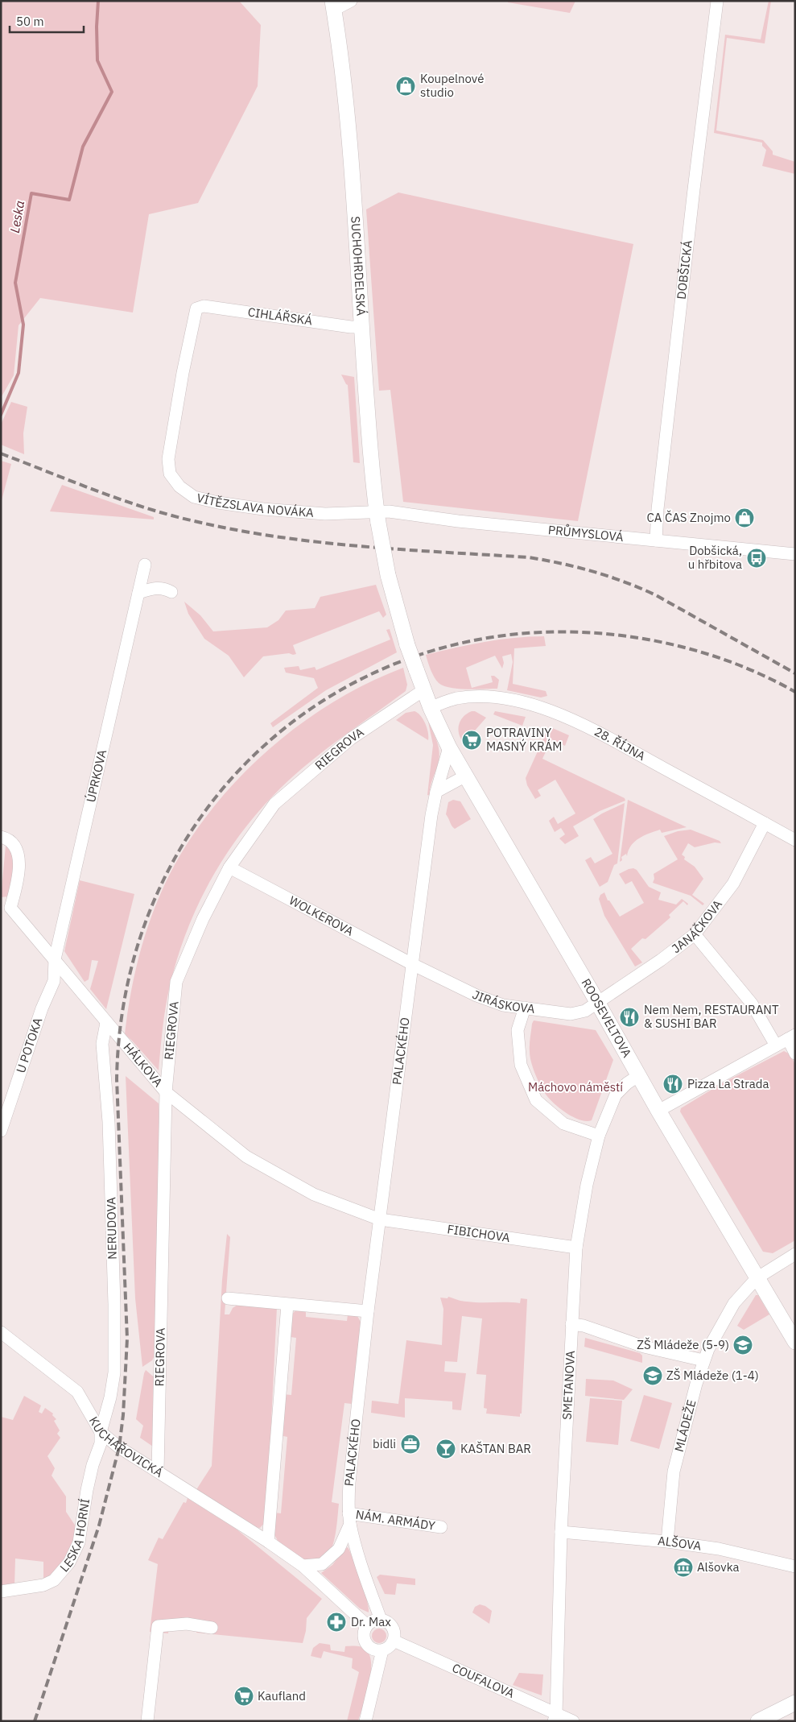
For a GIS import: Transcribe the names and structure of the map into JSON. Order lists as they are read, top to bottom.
{
  "streets": {
    "main road": ["SUCHOHRDELSKÁ", "ROOSEVELTOVA"],
    "street": [
      "DOBŠICKÁ",
      "CIHLÁŘSKÁ",
      "VÍTĚZSLAVA NOVÁKA",
      "PRŮMYSLOVÁ",
      "28. ŘÍJNA",
      "RIEGROVA",
      "ÚPRKOVA",
      "WOLKEROVA",
      "JANÁČKOVA",
      "JIRÁSKOVA",
      "U POTOKA",
      "PALACKÉHO",
      "HÁLKOVA",
      "NERUDOVA",
      "FIBICHOVA",
      "SMETANOVA",
      "MLÁDEŽE",
      "KUCHAŘOVICKÁ",
      "NÁM. ARMÁDY",
      "LESKA HORNÍ",
      "ALŠOVA",
      "COUFALOVA"
    ]
  },
  "crossings": [
    ["SUCHOHRDELSKÁ", "CIHLÁŘSKÁ"],
    ["SUCHOHRDELSKÁ", "VÍTĚZSLAVA NOVÁKA"],
    ["SUCHOHRDELSKÁ", "PRŮMYSLOVÁ"],
    ["SUCHOHRDELSKÁ", "ROOSEVELTOVA"],
    ["DOBŠICKÁ", "PRŮMYSLOVÁ"],
    ["CIHLÁŘSKÁ", "VÍTĚZSLAVA NOVÁKA"],
    ["VÍTĚZSLAVA NOVÁKA", "PRŮMYSLOVÁ"],
    ["28. ŘÍJNA", "JANÁČKOVA"],
    ["28. ŘÍJNA", "ROOSEVELTOVA"],
    ["RIEGROVA", "WOLKEROVA"],
    ["RIEGROVA", "ROOSEVELTOVA"],
    ["RIEGROVA", "HÁLKOVA"],
    ["RIEGROVA", "KUCHAŘOVICKÁ"],
    ["ÚPRKOVA", "U POTOKA"],
    ["ÚPRKOVA", "HÁLKOVA"],
    ["WOLKEROVA", "JIRÁSKOVA"],
    ["WOLKEROVA", "PALACKÉHO"],
    ["JANÁČKOVA", "JIRÁSKOVA"],
    ["JANÁČKOVA", "ROOSEVELTOVA"],
    ["JIRÁSKOVA", "ROOSEVELTOVA"],
    ["JIRÁSKOVA", "PALACKÉHO"],
    ["ROOSEVELTOVA", "PALACKÉHO"],
    ["ROOSEVELTOVA", "SMETANOVA"],
    ["ROOSEVELTOVA", "MLÁDEŽE"],
    ["U POTOKA", "HÁLKOVA"],
    ["PALACKÉHO", "HÁLKOVA"],
    ["PALACKÉHO", "FIBICHOVA"],
    ["PALACKÉHO", "KUCHAŘOVICKÁ"],
    ["PALACKÉHO", "NÁM. ARMÁDY"],
    ["HÁLKOVA", "NERUDOVA"],
    ["HÁLKOVA", "FIBICHOVA"],
    ["NERUDOVA", "KUCHAŘOVICKÁ"],
    ["NERUDOVA", "LESKA HORNÍ"],
    ["FIBICHOVA", "SMETANOVA"],
    ["SMETANOVA", "ALŠOVA"],
    ["SMETANOVA", "COUFALOVA"],
    ["MLÁDEŽE", "ALŠOVA"],
    ["KUCHAŘOVICKÁ", "NÁM. ARMÁDY"],
    ["KUCHAŘOVICKÁ", "LESKA HORNÍ"],
    ["KUCHAŘOVICKÁ", "COUFALOVA"],
    ["NÁM. ARMÁDY", "COUFALOVA"]
  ],
  "water": ["Leska"],
  "parks": ["Máchovo náměstí"],
  "places": {
    "shop": ["Koupelnové studio", "CA ČAS Znojmo"],
    "bus stop": ["Dobšická, u hřbitova"],
    "supermarket": ["POTRAVINY MASNÝ KRÁM", "Kaufland"],
    "restaurant": ["Nem Nem, RESTAURANT & SUSHI BAR", "Pizza La Strada"],
    "school or university": ["ZŠ Mládeže (5-9)", "ZŠ Mládeže (1-4)"],
    "office": ["bidli"],
    "bar": ["KAŠTAN BAR"],
    "museum": ["Alšovka"],
    "pharmacy": ["Dr. Max"]
  },
  "scale_bar": "50 m"
}
